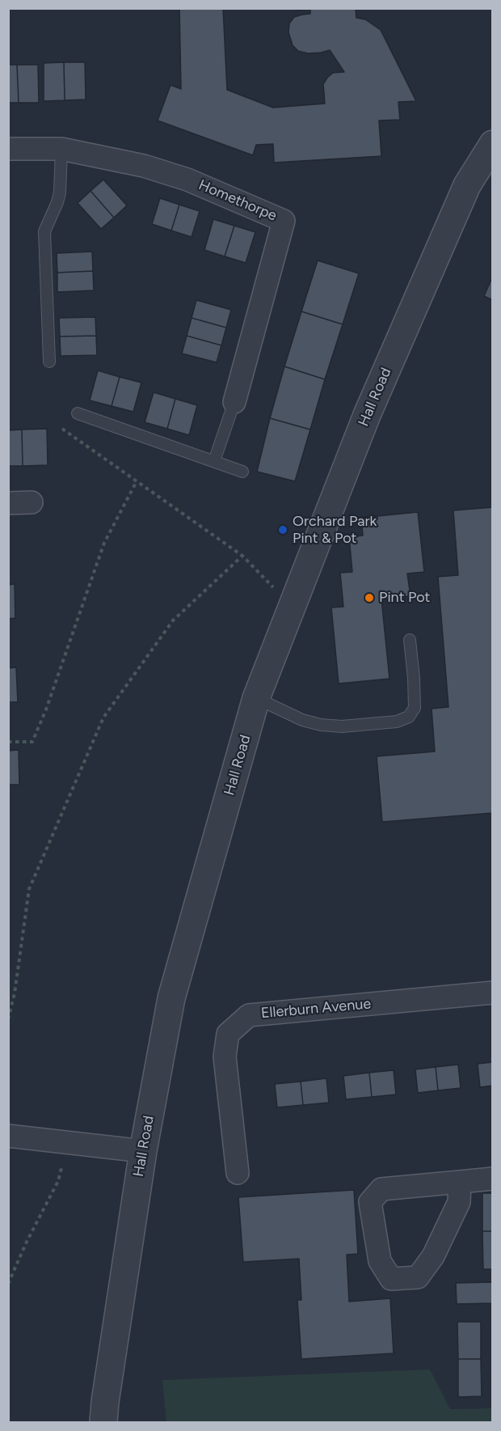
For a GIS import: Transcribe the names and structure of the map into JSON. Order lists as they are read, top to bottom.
{
  "streets": {
    "street": ["Homethorpe", "Hall Road", "Ellerburn Avenue"]
  },
  "places": ["Orchard Park Pint & Pot", "Pint Pot"]
}
